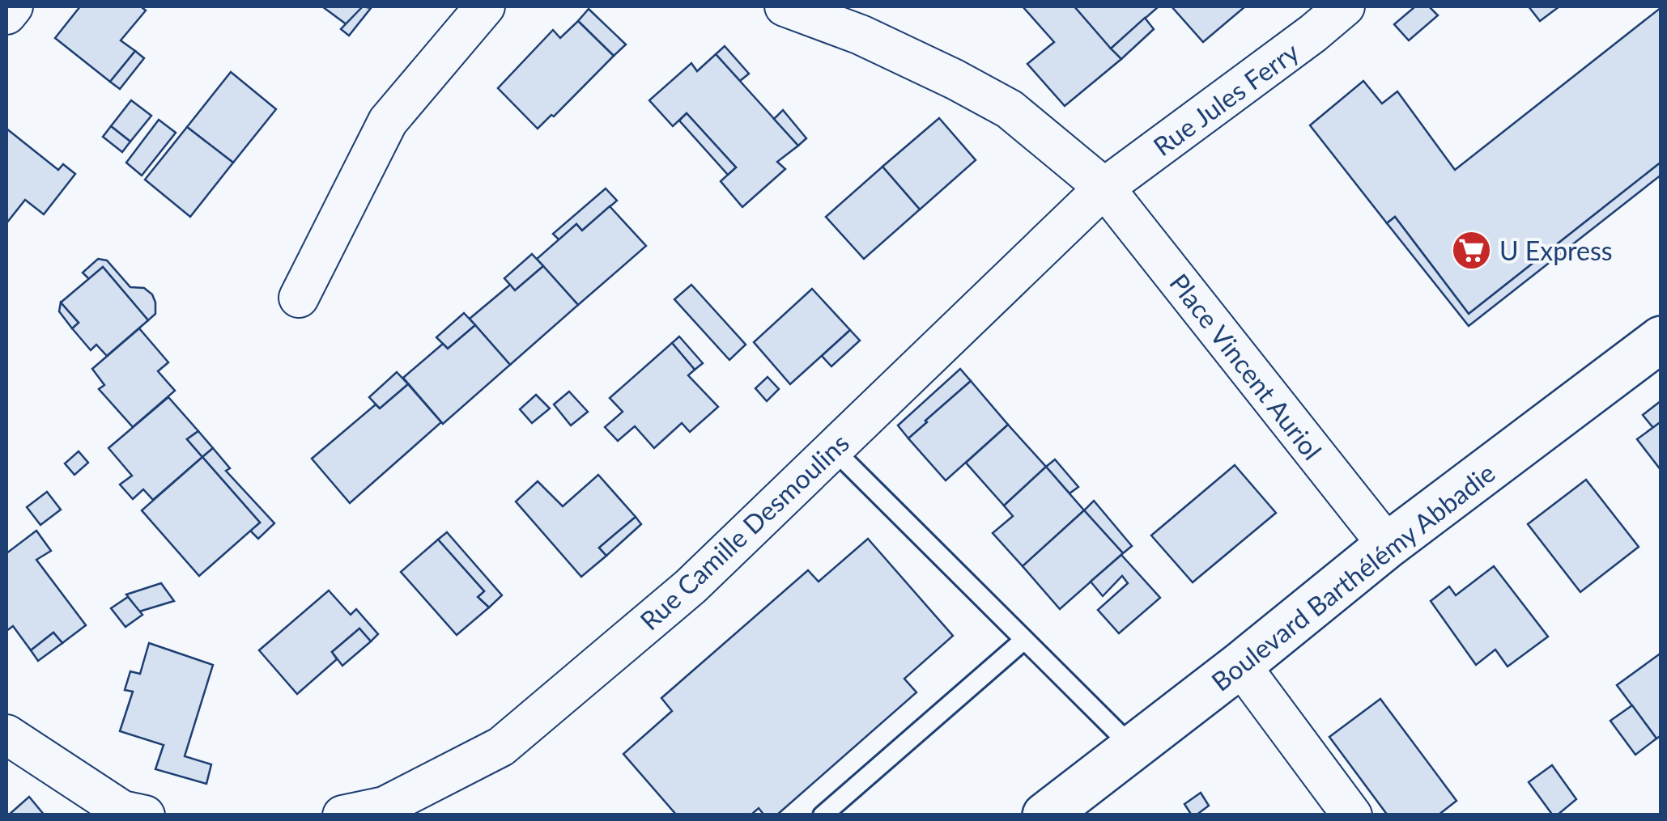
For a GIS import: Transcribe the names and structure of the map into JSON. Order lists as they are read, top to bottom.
{
  "streets": {
    "street": [
      "Rue Jules Ferry",
      "Place Vincent Auriol",
      "Rue Camille Desmoulins",
      "Boulevard Barthélémy Abbadie"
    ]
  },
  "crossings": [
    ["Rue Jules Ferry", "Place Vincent Auriol"],
    ["Rue Jules Ferry", "Rue Camille Desmoulins"],
    ["Place Vincent Auriol", "Rue Camille Desmoulins"],
    ["Place Vincent Auriol", "Boulevard Barthélémy Abbadie"]
  ],
  "places": {
    "supermarket": ["U Express"]
  }
}
